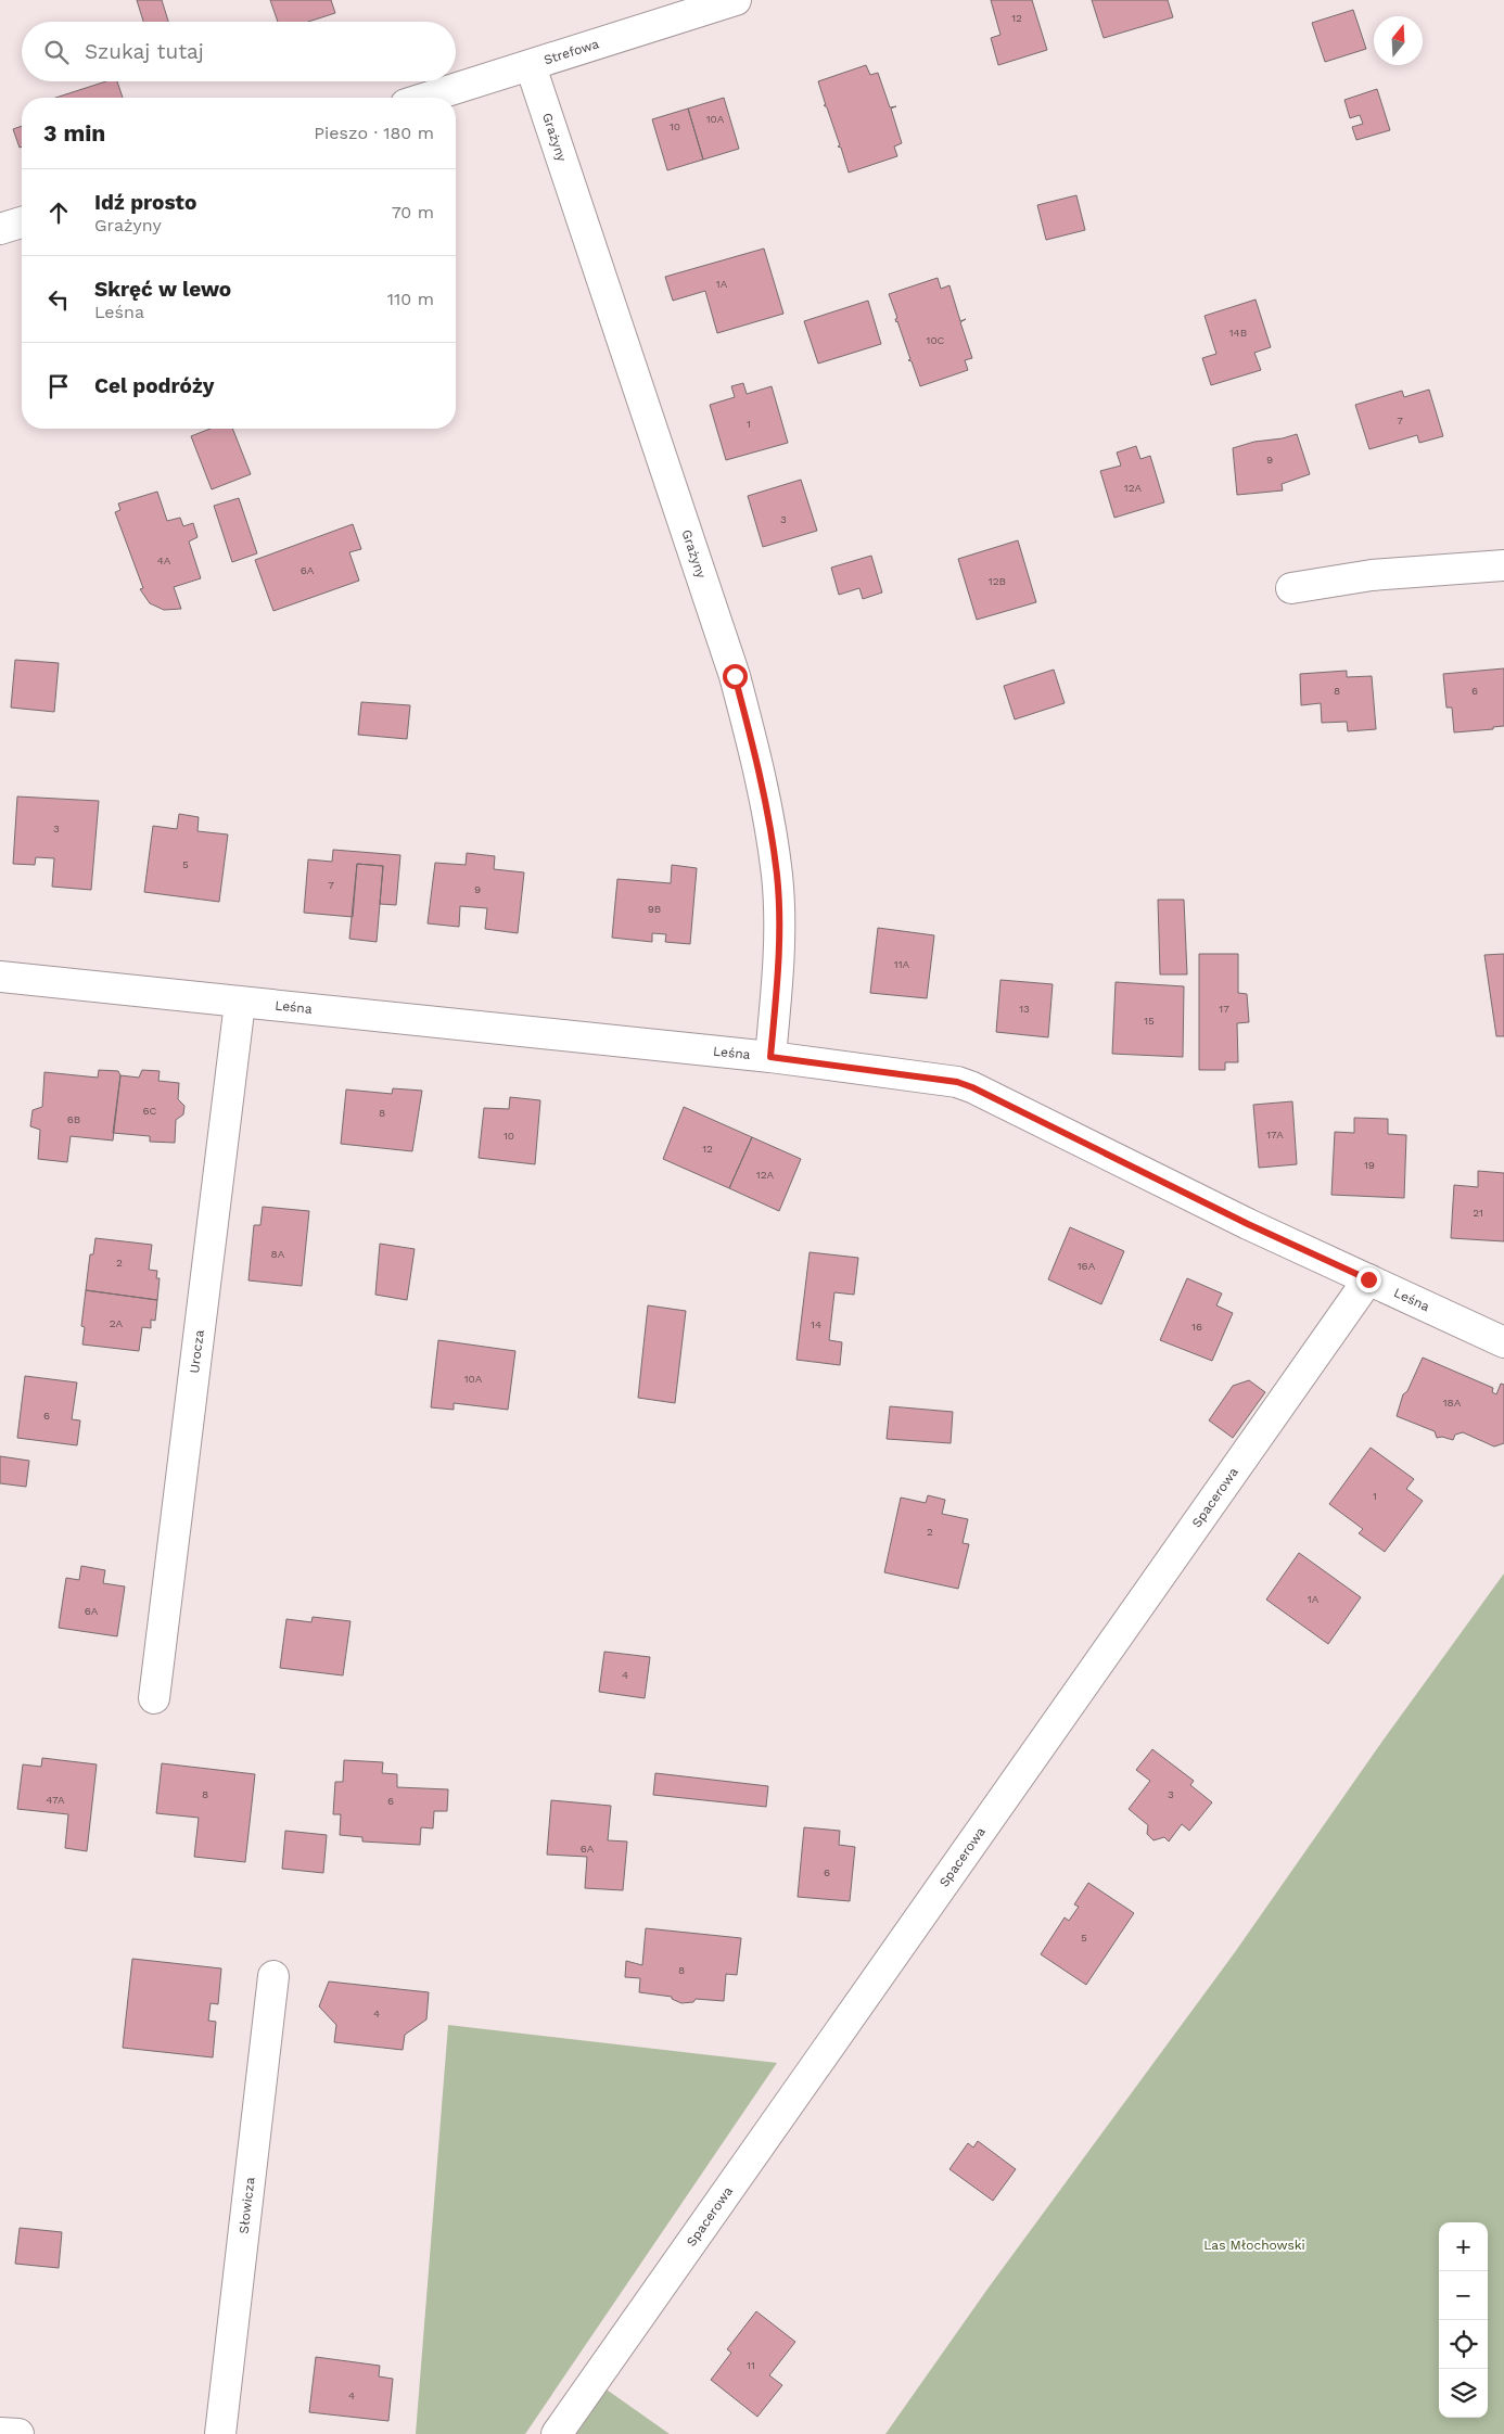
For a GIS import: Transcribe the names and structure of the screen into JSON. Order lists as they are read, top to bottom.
{
  "streets": {
    "street": [
      "Strefowa",
      "Grażyny",
      "Leśna",
      "Urocza",
      "Spacerowa",
      "Słowicza"
    ]
  },
  "crossings": [
    ["Strefowa", "Grażyny"],
    ["Grażyny", "Leśna"],
    ["Leśna", "Urocza"],
    ["Leśna", "Spacerowa"]
  ],
  "parks": ["Las Młochowski"],
  "house_numbers": [
    "12",
    "10A",
    "10",
    "1A",
    "14B",
    "10C",
    "7",
    "1",
    "9",
    "12A",
    "3",
    "4A",
    "6A",
    "12B",
    "8",
    "6",
    "3",
    "5",
    "7",
    "9",
    "9B",
    "11A",
    "13",
    "17",
    "15",
    "6C",
    "8",
    "6B",
    "17A",
    "10",
    "12",
    "19",
    "12A",
    "21",
    "8A",
    "2",
    "16A",
    "2A",
    "14",
    "16",
    "10A",
    "18A",
    "6",
    "1",
    "2",
    "1A",
    "6A",
    "4",
    "8",
    "3",
    "47A",
    "6",
    "6A",
    "6",
    "5",
    "8",
    "4",
    "11",
    "4"
  ],
  "north": "top",
  "page": {
    "search": "Szukaj tutaj",
    "heading": ["3 min", "Pieszo · 180 m"],
    "list": [
      ["Idź prosto", "Grażyny", "70 m"],
      ["Skręć w lewo", "Leśna", "110 m"],
      "Cel podróży"
    ],
    "map_buttons": ["+", "−"]
  }
}
